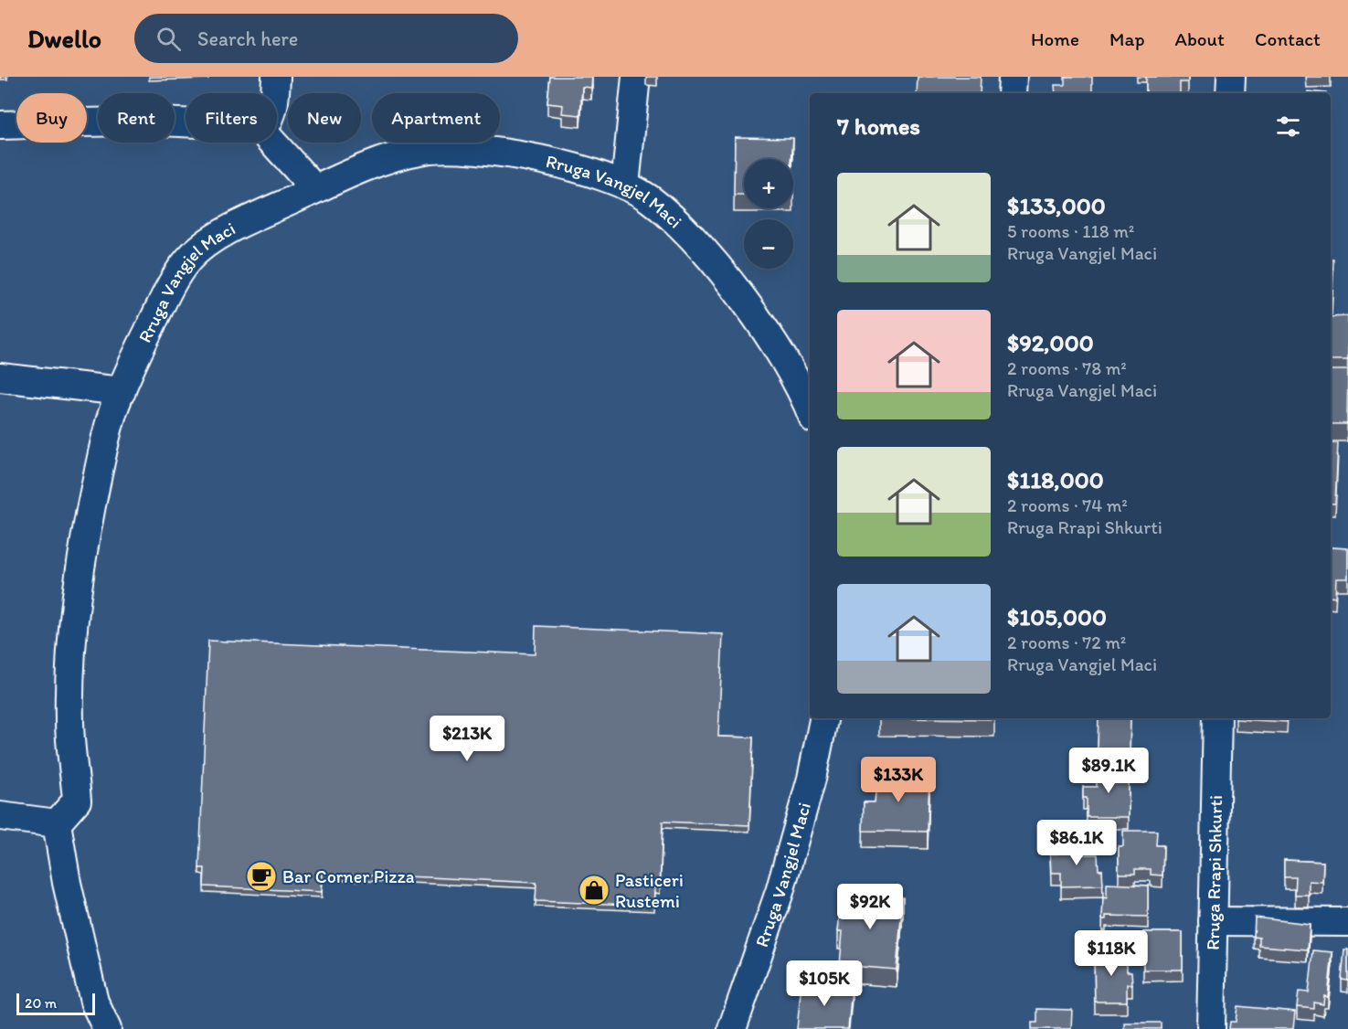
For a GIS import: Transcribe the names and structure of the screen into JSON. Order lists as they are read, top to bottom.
{
  "streets": {
    "street": ["Rruga Vangjel Maci", "Rruga Rrapi Shkurti"]
  },
  "places": {
    "cafe": ["Bar Corner Pizza"],
    "shop": ["Pasticeri Rustemi"]
  },
  "scale_bar": "20 m",
  "page": {
    "header": "Dwello",
    "search": "Search here",
    "nav": [
      "Home",
      "Map",
      "About",
      "Contact"
    ],
    "chip": [
      "Buy",
      "Rent",
      "Filters",
      "New",
      "Apartment"
    ],
    "heading": "7 homes",
    "map_buttons": ["+", "−"],
    "list": [
      {
        "name": "$133,000",
        "note": "5 rooms · 118 m² · Rruga Vangjel Maci"
      },
      {
        "name": "$92,000",
        "note": "2 rooms · 78 m² · Rruga Vangjel Maci"
      },
      {
        "name": "$118,000",
        "note": "2 rooms · 74 m² · Rruga Rrapi Shkurti"
      },
      {
        "name": "$105,000",
        "note": "2 rooms · 72 m² · Rruga Vangjel Maci"
      }
    ],
    "price": [
      "$213K",
      "$89.1K",
      "$133K",
      "$86.1K",
      "$92K",
      "$118K",
      "$105K"
    ],
    "scale": "20 m"
  }
}
